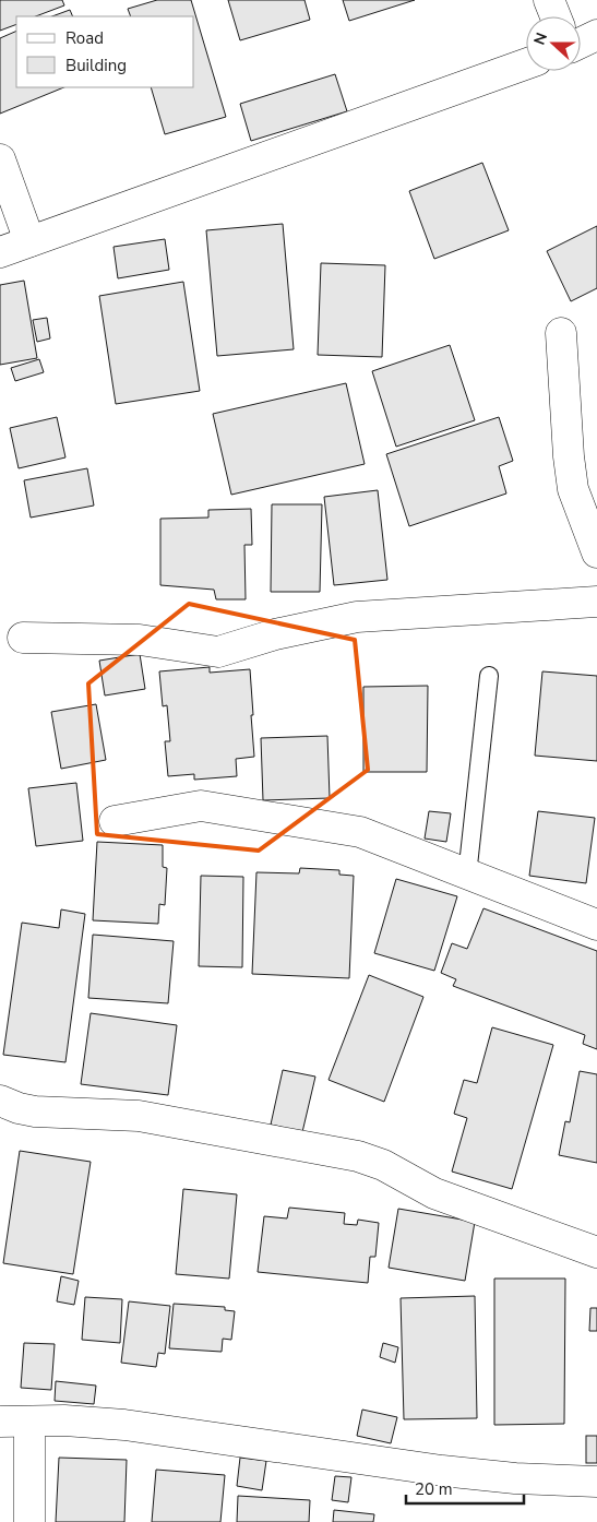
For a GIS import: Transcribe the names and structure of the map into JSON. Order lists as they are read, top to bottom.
{
  "legend": ["Road", "Building"],
  "scale_bar": "20 m",
  "north": "left"
}
